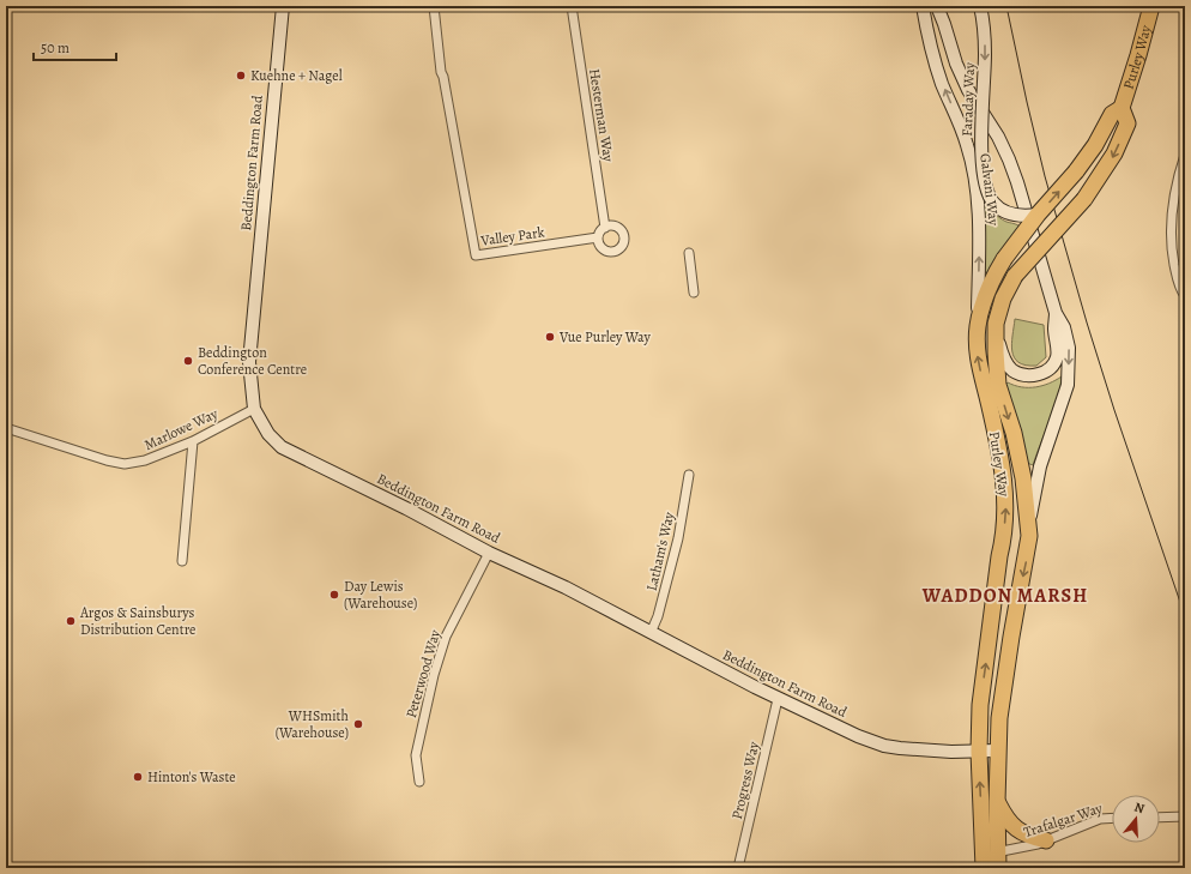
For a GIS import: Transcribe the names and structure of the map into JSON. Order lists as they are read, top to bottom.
{
  "streets": {
    "highway": ["Purley Way"],
    "street": [
      "Faraday Way",
      "Hesterman Way",
      "Beddington Farm Road",
      "Galvani Way",
      "Valley Park",
      "Marlowe Way",
      "Latham's Way",
      "Peterwood Way",
      "Progress Way",
      "Trafalgar Way"
    ]
  },
  "crossings": [
    ["Purley Way", "Faraday Way"],
    ["Purley Way", "Beddington Farm Road"],
    ["Purley Way", "Galvani Way"],
    ["Purley Way", "Trafalgar Way"],
    ["Hesterman Way", "Valley Park"],
    ["Beddington Farm Road", "Marlowe Way"],
    ["Beddington Farm Road", "Latham's Way"],
    ["Beddington Farm Road", "Peterwood Way"],
    ["Beddington Farm Road", "Progress Way"]
  ],
  "districts": ["WADDON MARSH"],
  "places": [
    "Kuehne + Nagel",
    "Vue Purley Way",
    "Beddington Conference Centre",
    "Day Lewis (Warehouse)",
    "Argos & Sainsburys Distribution Centre",
    "WHSmith (Warehouse)",
    "Hinton's Waste"
  ],
  "scale_bar": "50 m",
  "north": "top"
}
